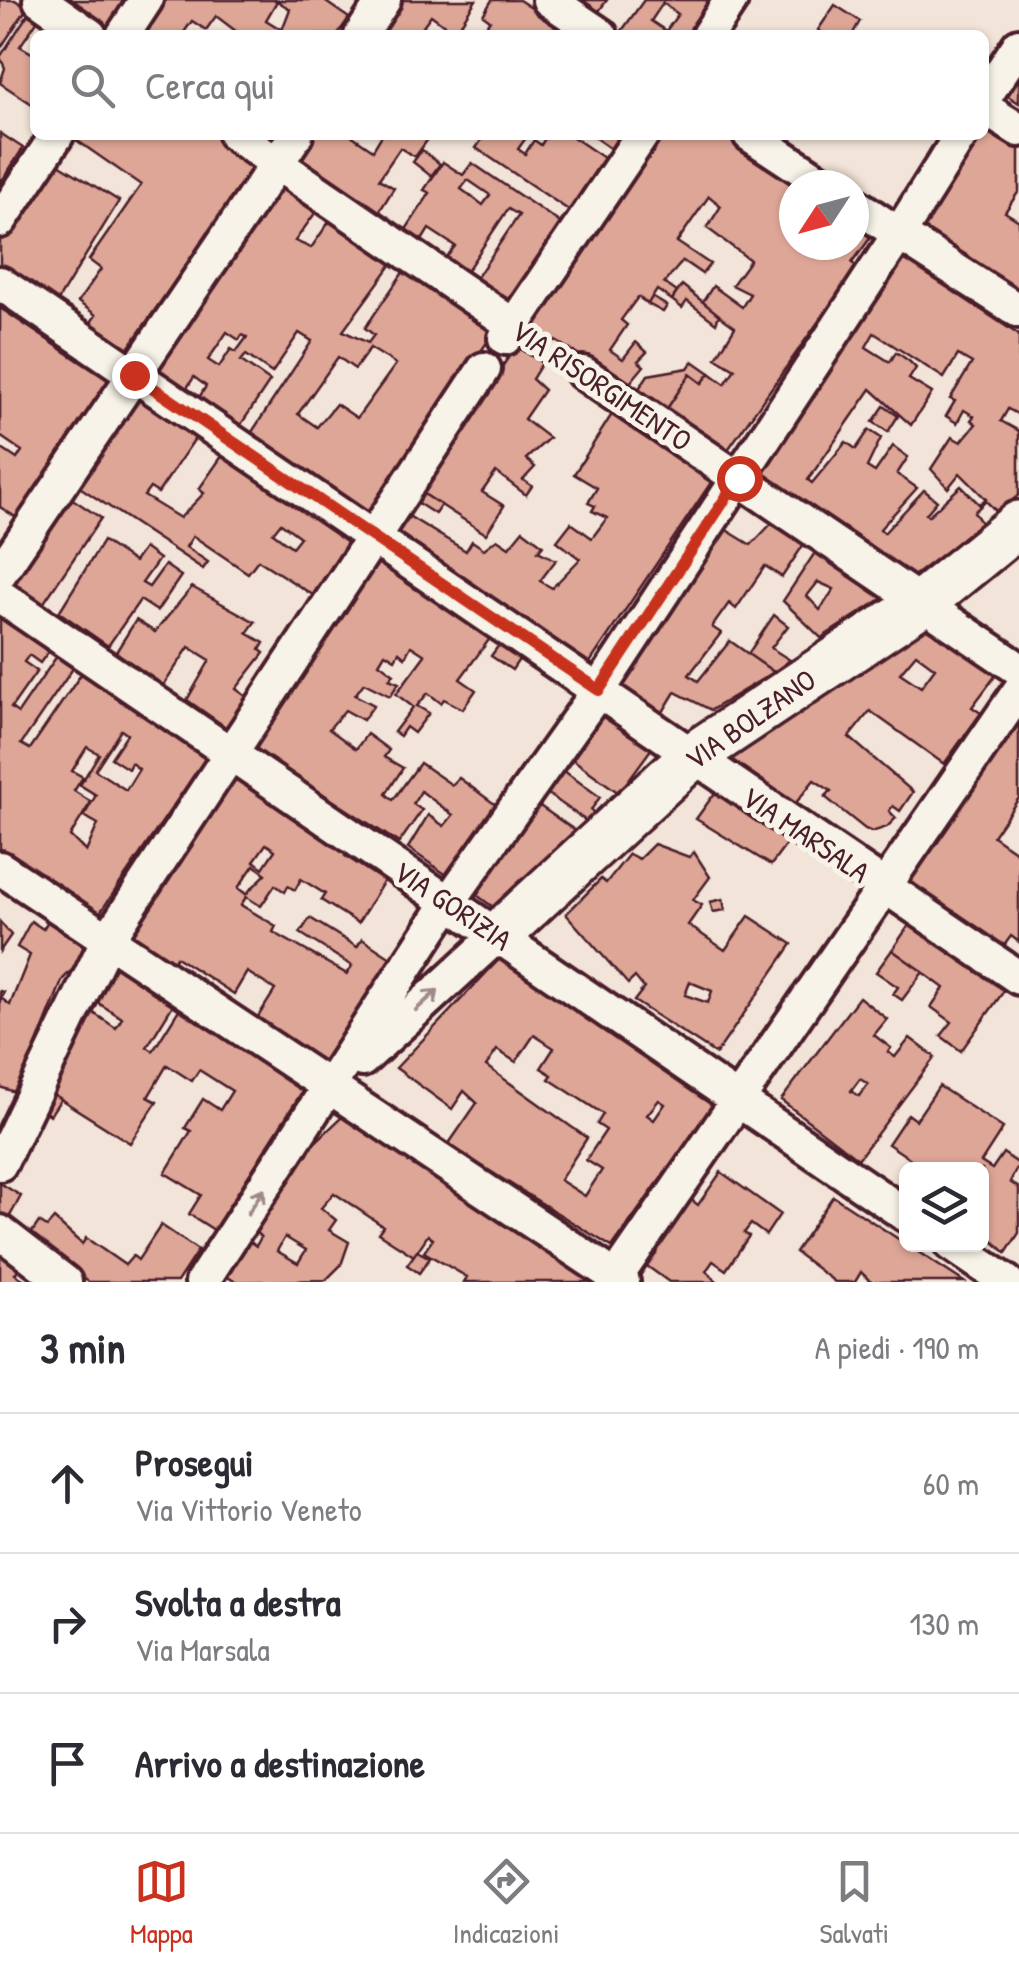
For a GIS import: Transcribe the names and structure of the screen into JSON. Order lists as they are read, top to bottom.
{
  "streets": {
    "street": [
      "VIA RISORGIMENTO",
      "VIA BOLZANO",
      "VIA MARSALA",
      "VIA GORIZIA"
    ]
  },
  "crossings": [
    ["VIA RISORGIMENTO", "VIA BOLZANO"],
    ["VIA BOLZANO", "VIA MARSALA"],
    ["VIA BOLZANO", "VIA GORIZIA"]
  ],
  "north": "bottom left",
  "page": {
    "search": "Cerca qui",
    "heading": ["3 min", "A piedi · 190 m"],
    "list": [
      ["Prosegui", "Via Vittorio Veneto", "60 m"],
      ["Svolta a destra", "Via Marsala", "130 m"],
      "Arrivo a destinazione"
    ],
    "nav": ["Mappa", "Indicazioni", "Salvati"]
  }
}
